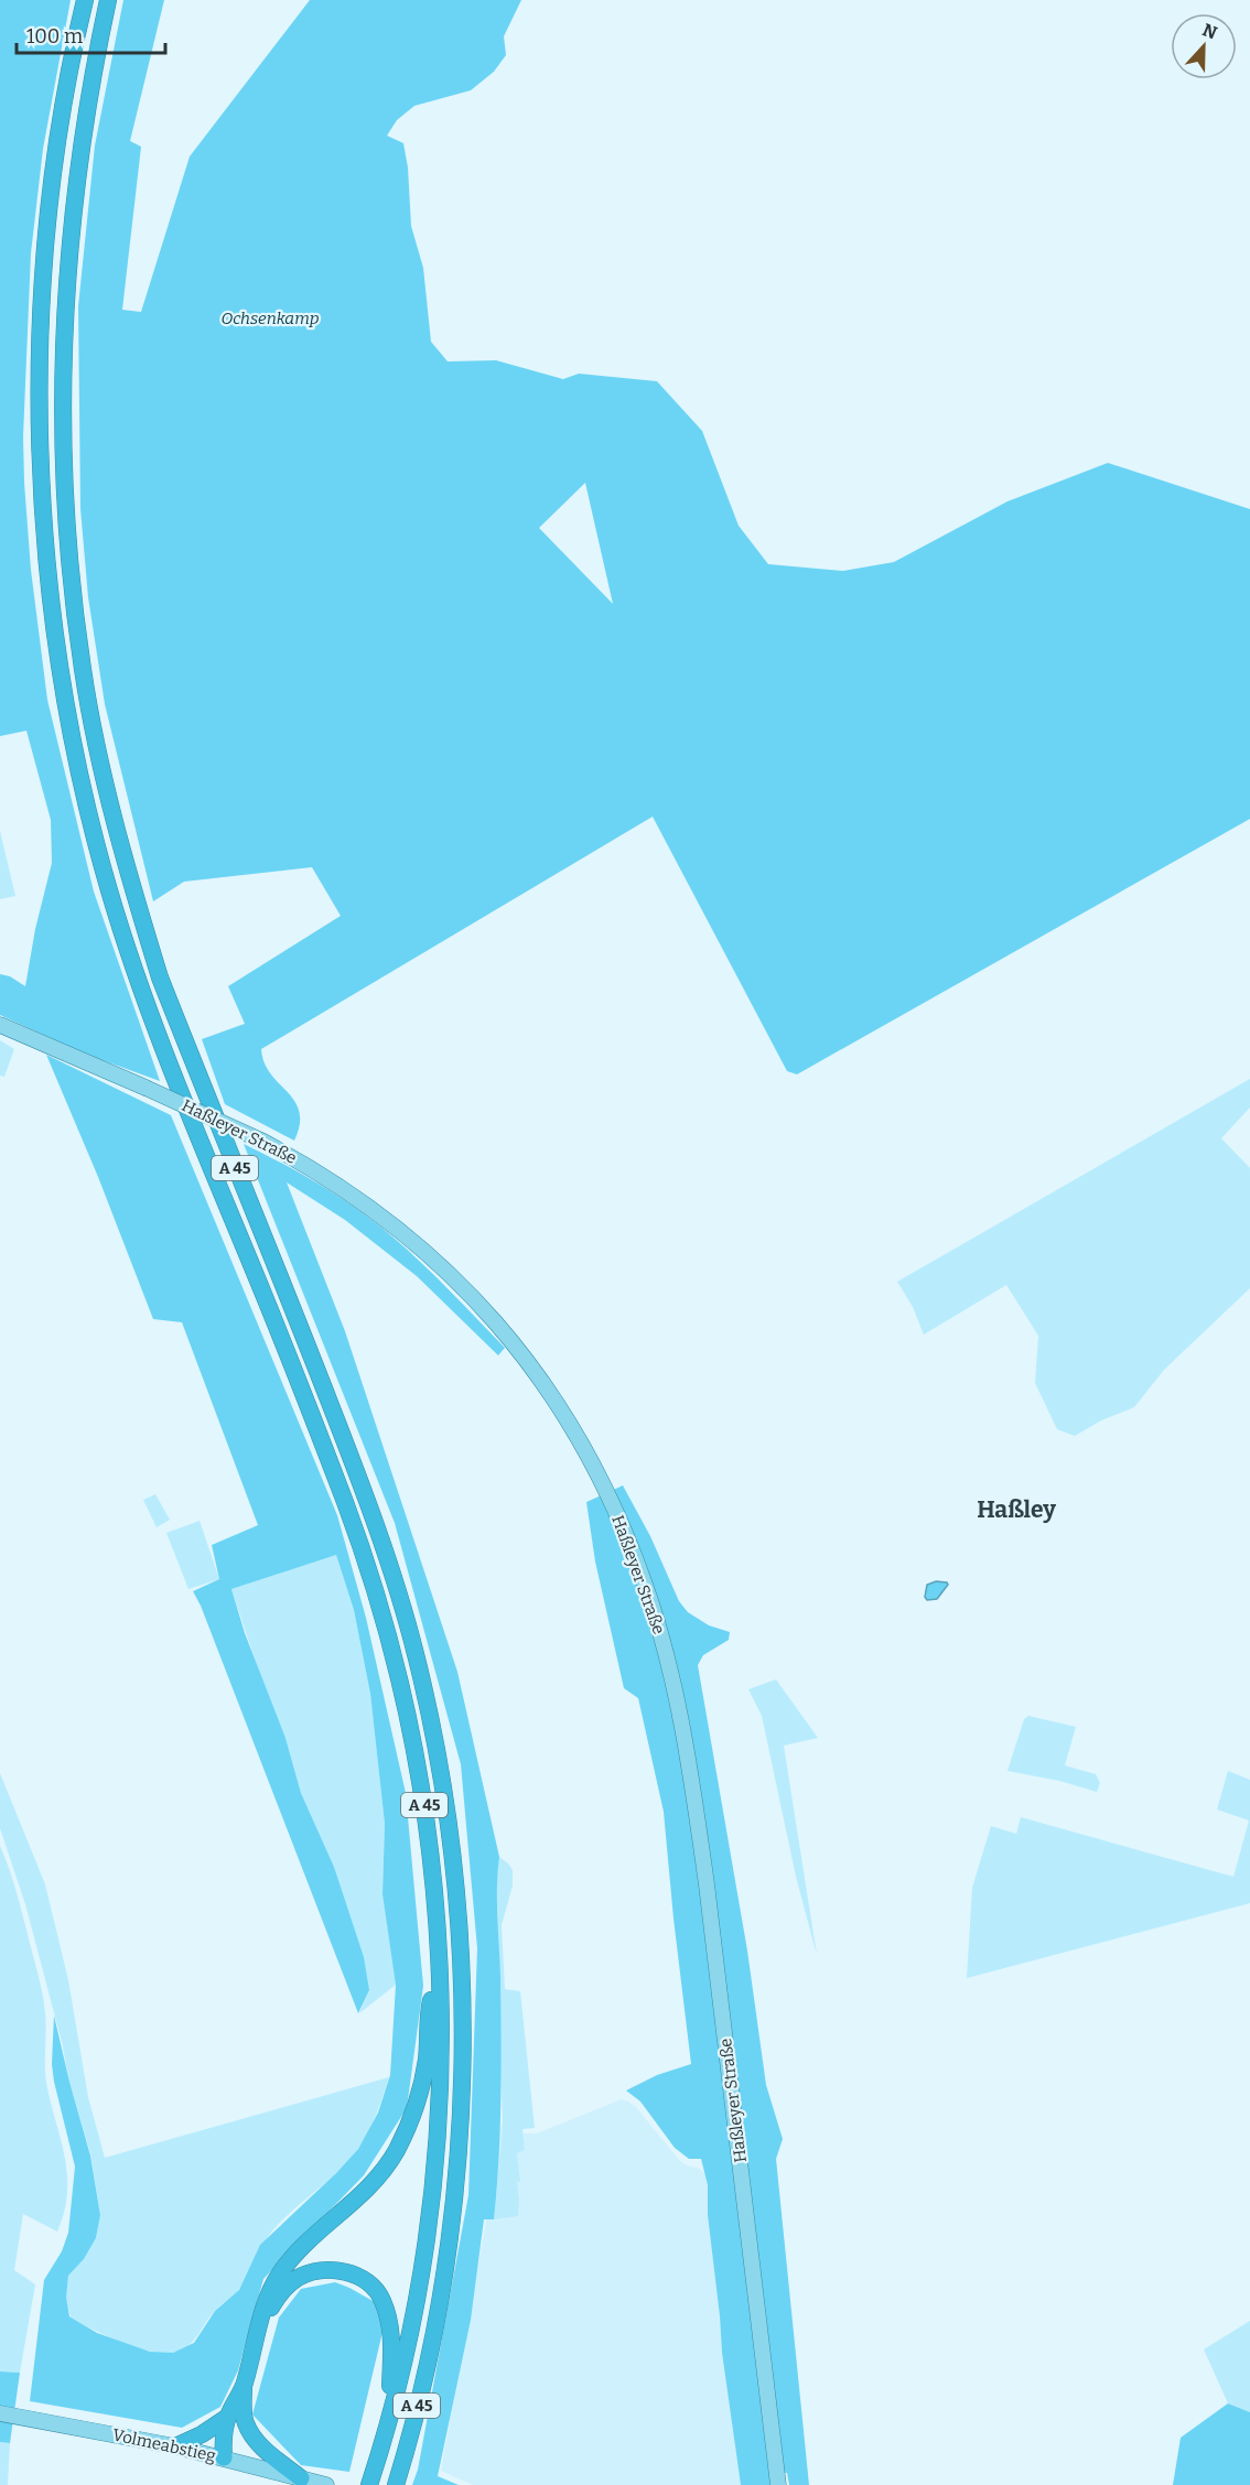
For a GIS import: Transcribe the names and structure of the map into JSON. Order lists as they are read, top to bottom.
{
  "streets": {
    "highway": ["A 45"],
    "main road": ["Haßleyer Straße", "Volmeabstieg"]
  },
  "districts": ["Haßley"],
  "parks": ["Ochsenkamp"],
  "scale_bar": "100 m",
  "north": "top"
}
